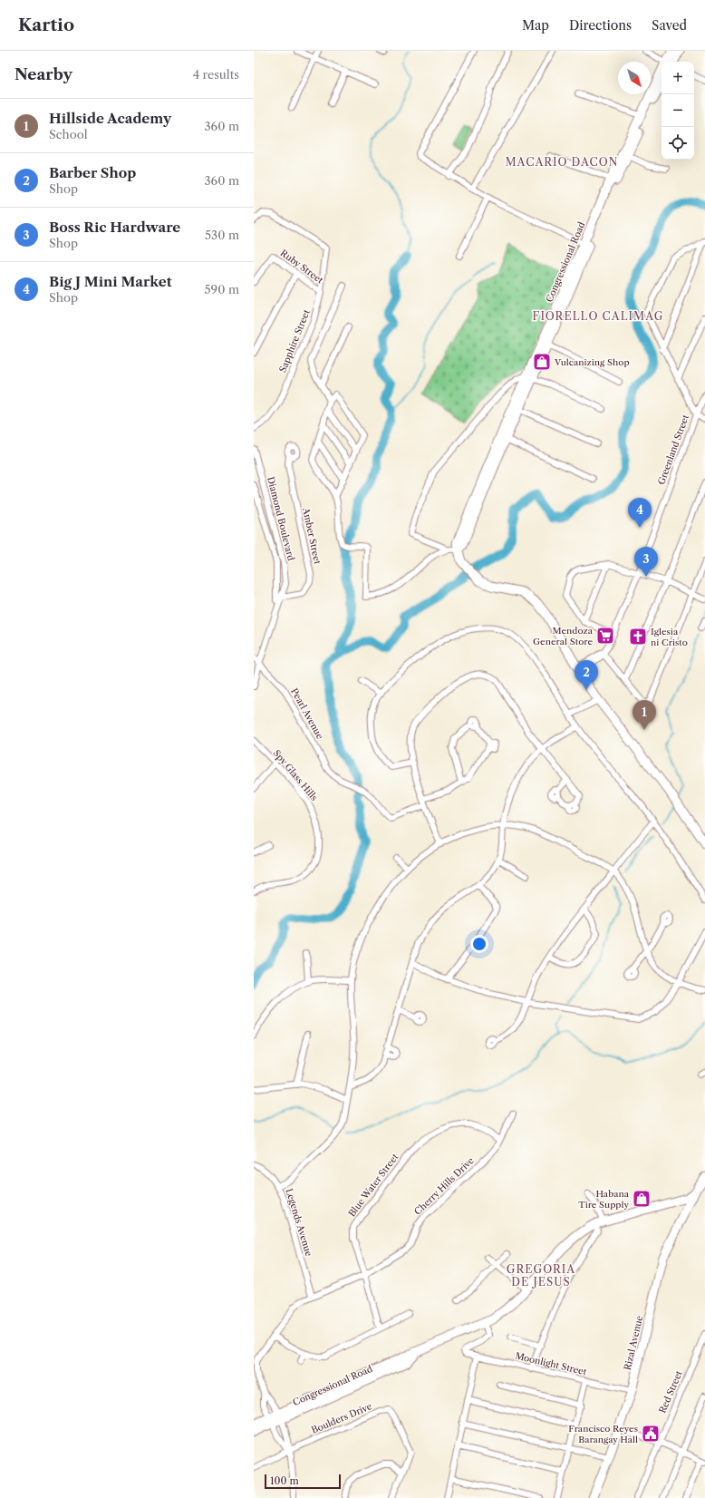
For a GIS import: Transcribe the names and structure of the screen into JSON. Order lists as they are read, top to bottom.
{
  "streets": {
    "main road": ["Congressional Road", "Rizal Avenue"],
    "street": [
      "Ruby Street",
      "Sapphire Street",
      "Greenland Street",
      "Diamond Boulevard",
      "Amber Street",
      "Pearl Avenue",
      "Spy Glass Hills",
      "Blue Water Street",
      "Cherry Hills Drive",
      "Legends Avenue",
      "Moonlight Street",
      "Red Street",
      "Boulders Drive"
    ]
  },
  "crossings": [
    ["Congressional Road", "Cherry Hills Drive"],
    ["Congressional Road", "Rizal Avenue"],
    ["Congressional Road", "Moonlight Street"],
    ["Ruby Street", "Sapphire Street"],
    ["Diamond Boulevard", "Amber Street"],
    ["Diamond Boulevard", "Pearl Avenue"],
    ["Blue Water Street", "Cherry Hills Drive"],
    ["Cherry Hills Drive", "Legends Avenue"],
    ["Cherry Hills Drive", "Boulders Drive"],
    ["Rizal Avenue", "Moonlight Street"]
  ],
  "districts": ["MACARIO DACON", "FIORELLO CALIMAG", "GREGORIA DE JESUS"],
  "places": {
    "shop": ["Vulcanizing Shop", "Habana Tire Supply"],
    "supermarket": ["Mendoza General Store"],
    "church": ["Iglesia ni Cristo"],
    "public building": ["Francisco Reyes Barangay Hall"]
  },
  "scale_bar": "100 m",
  "north": "bottom right",
  "page": {
    "header": "Kartio",
    "nav": ["Map", "Directions", "Saved"],
    "heading": ["Nearby", "4 results"],
    "map_buttons": ["+", "−"],
    "list": [
      {
        "mark": "1",
        "name": "Hillside Academy",
        "note": "School",
        "value": "360 m"
      },
      {
        "mark": "2",
        "name": "Barber Shop",
        "note": "Shop",
        "value": "360 m"
      },
      {
        "mark": "3",
        "name": "Boss Ric Hardware",
        "note": "Shop",
        "value": "530 m"
      },
      {
        "mark": "4",
        "name": "Big J Mini Market",
        "note": "Shop",
        "value": "590 m"
      }
    ],
    "pins": [
      "4",
      "3",
      "2",
      "1"
    ],
    "scale": "100 m"
  }
}
